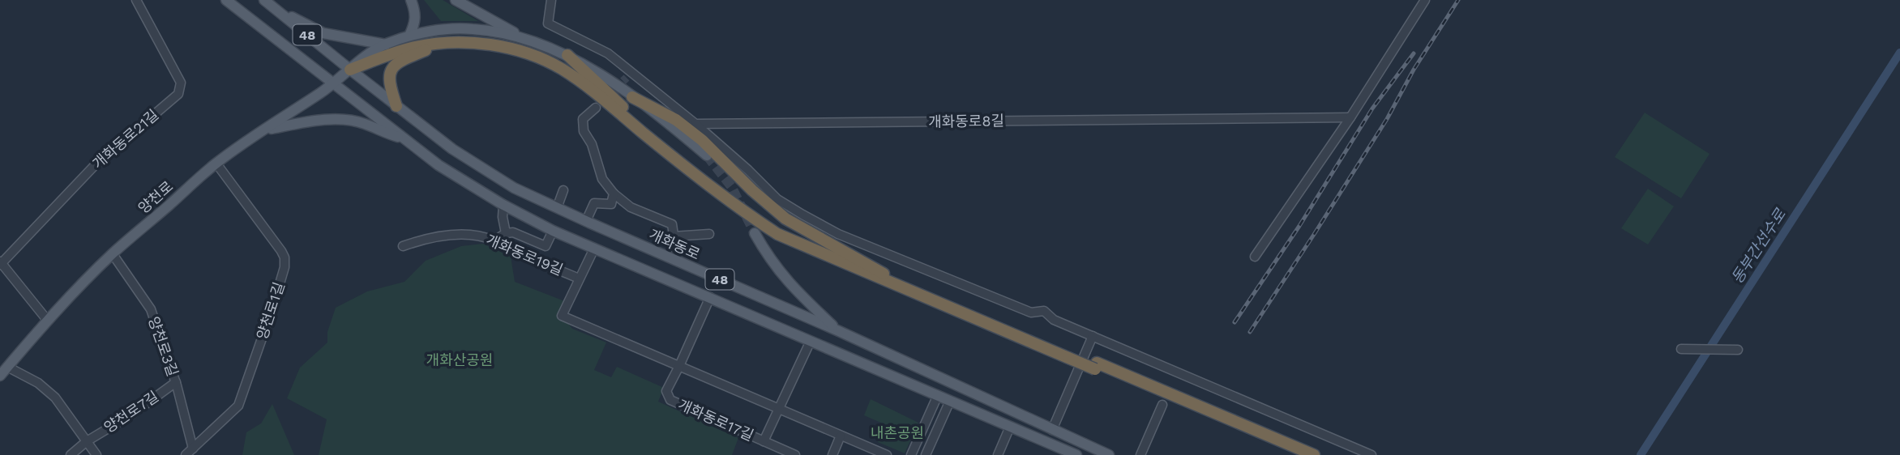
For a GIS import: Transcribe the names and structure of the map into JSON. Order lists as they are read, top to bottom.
{
  "streets": {
    "main road": ["48", "양천로", "개화동로"],
    "street": [
      "개화동로8길",
      "개화동로21길",
      "개화동로19길",
      "양천로1길",
      "양천로3길",
      "양천로7길",
      "개화동로17길"
    ]
  },
  "crossings": [
    ["48", "양천로"],
    ["48", "개화동로19길"],
    ["48", "개화동로17길"],
    ["양천로", "개화동로"],
    ["양천로", "양천로1길"],
    ["양천로", "양천로3길"],
    ["개화동로19길", "개화동로17길"],
    ["양천로1길", "양천로3길"],
    ["양천로3길", "양천로7길"]
  ],
  "water": ["동부간선수로"],
  "parks": ["개화산공원", "내촌공원"]
}
